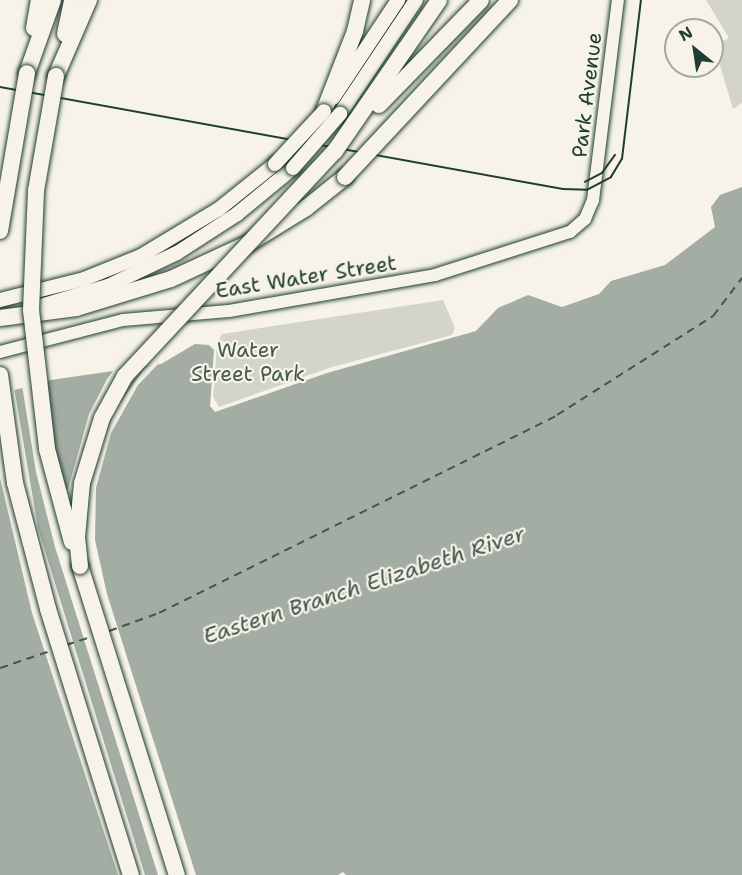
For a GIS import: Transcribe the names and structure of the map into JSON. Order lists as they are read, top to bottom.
{
  "streets": {
    "main road": ["Park Avenue", "East Water Street"]
  },
  "crossings": [
    ["Park Avenue", "East Water Street"]
  ],
  "water": ["Eastern Branch Elizabeth River"],
  "parks": ["Water Street Park"],
  "north": "top left"
}
